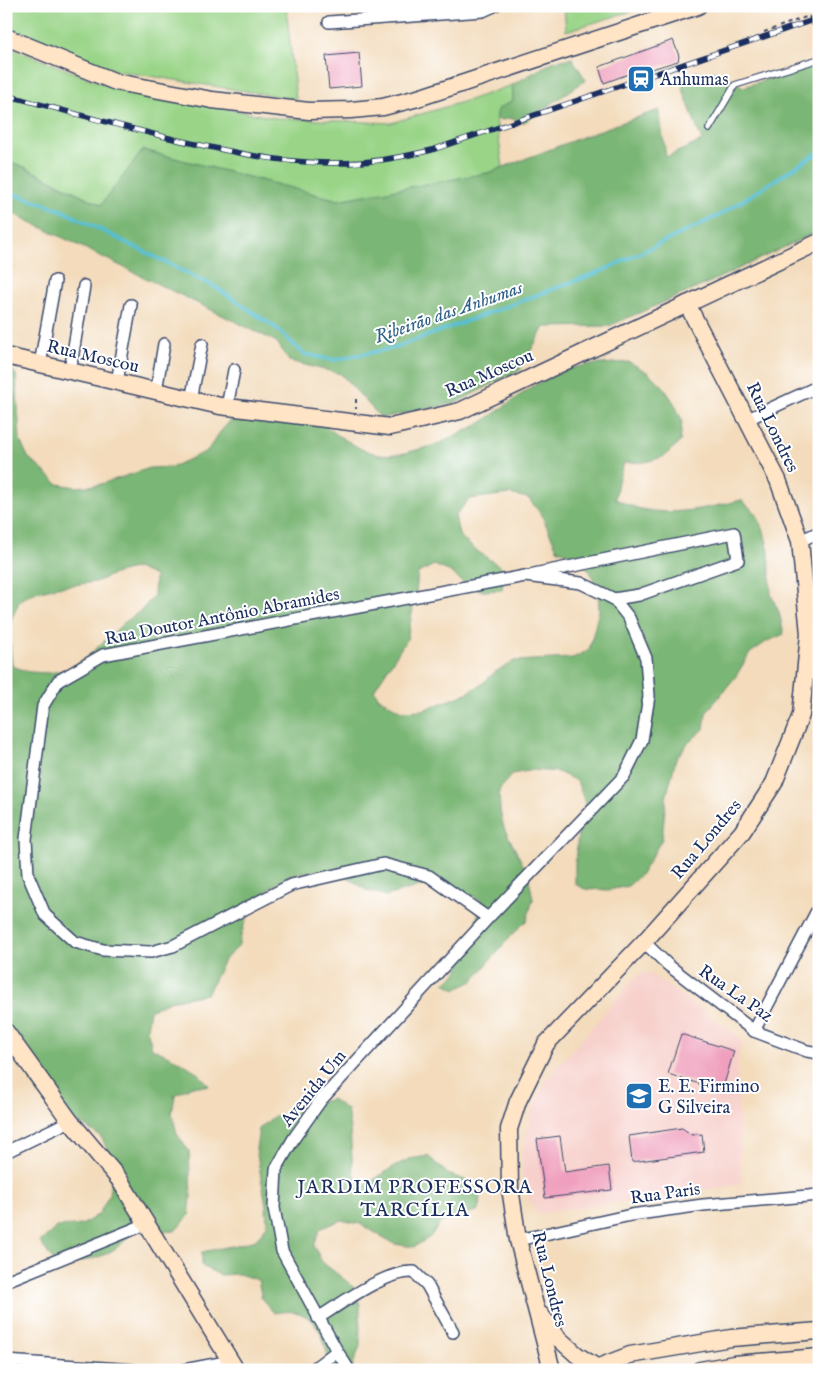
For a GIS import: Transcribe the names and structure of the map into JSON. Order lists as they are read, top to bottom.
{
  "streets": {
    "street": [
      "Rua Moscou",
      "Rua Londres",
      "Rua Doutor Antônio Abramides",
      "Rua La Paz",
      "Avenida Um",
      "Rua Paris"
    ]
  },
  "crossings": [
    ["Rua Moscou", "Rua Londres"],
    ["Rua Londres", "Rua La Paz"],
    ["Rua Londres", "Rua Paris"],
    ["Rua Doutor Antônio Abramides", "Avenida Um"]
  ],
  "districts": ["JARDIM PROFESSORA TARCÍLIA"],
  "water": ["Ribeirão das Anhumas"],
  "places": {
    "station": ["Anhumas"],
    "school or university": ["E. E. Firmino G Silveira"]
  }
}
